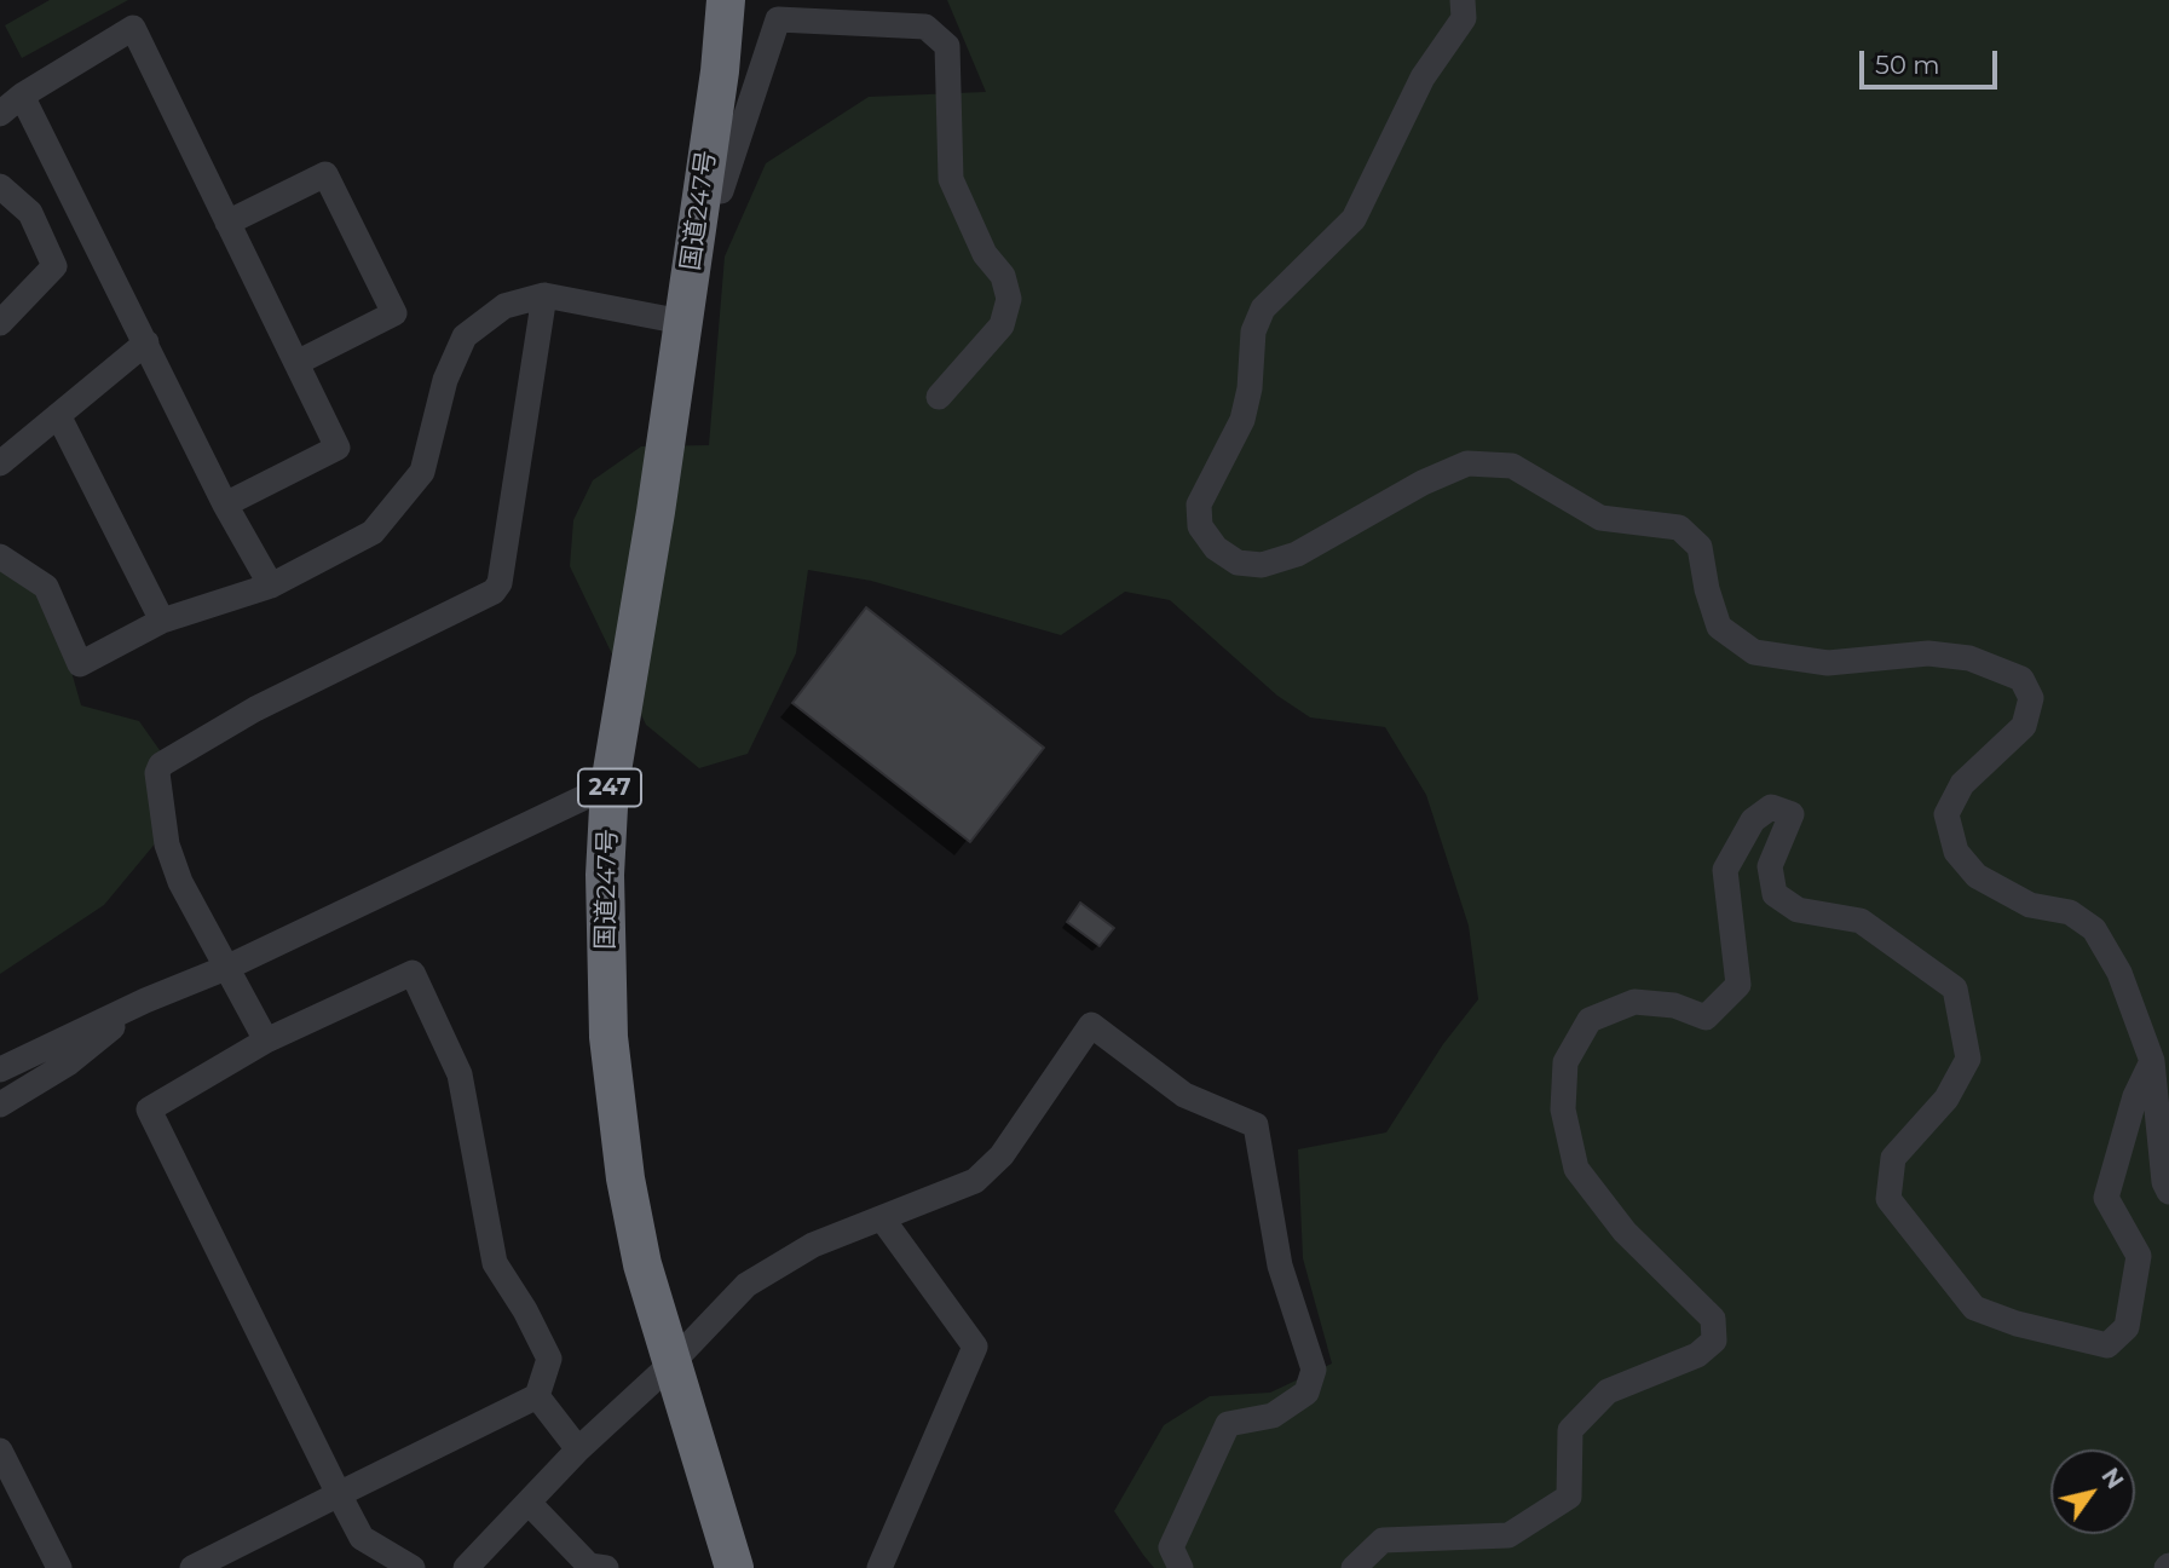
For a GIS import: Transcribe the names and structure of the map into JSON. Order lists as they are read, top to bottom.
{
  "streets": {
    "highway": ["国道247号", "247"]
  },
  "scale_bar": "50 m",
  "north": "top right"
}
